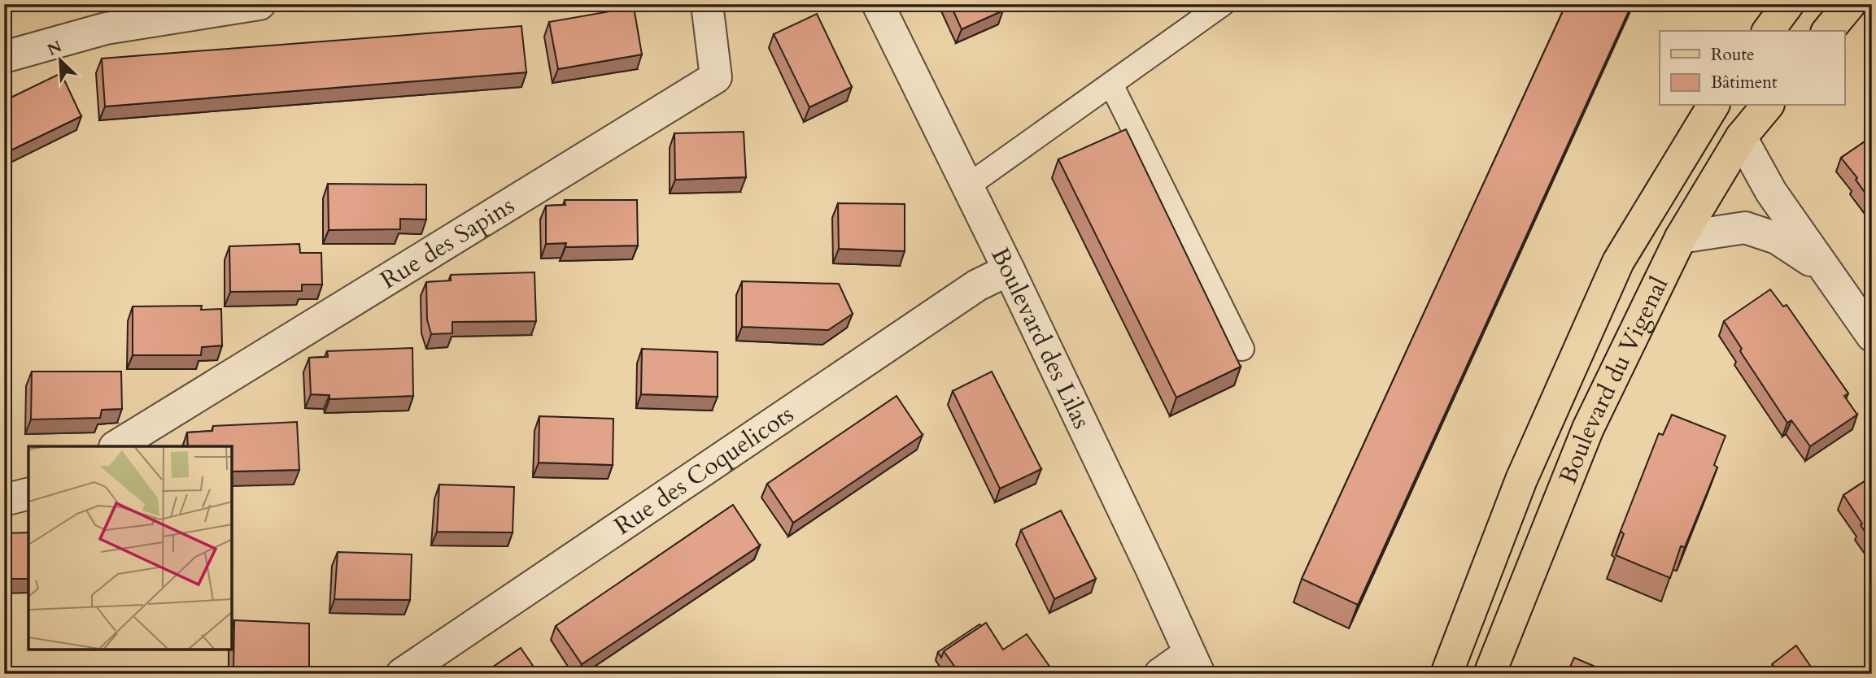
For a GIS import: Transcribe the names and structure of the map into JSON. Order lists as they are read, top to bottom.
{
  "streets": {
    "main road": ["Boulevard du Vigenal"],
    "street": ["Rue des Sapins", "Boulevard des Lilas", "Rue des Coquelicots"]
  },
  "crossings": [
    ["Boulevard des Lilas", "Rue des Coquelicots"]
  ],
  "legend": ["Route", "Bâtiment"],
  "north": "top left"
}
